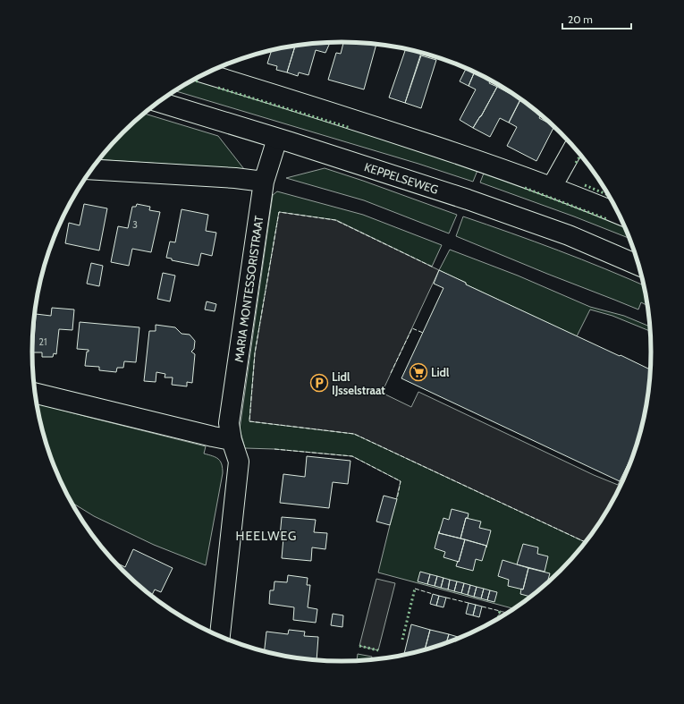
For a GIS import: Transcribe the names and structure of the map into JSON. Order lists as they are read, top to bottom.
{
  "streets": {
    "street": ["KEPPELSEWEG", "MARIA MONTESSORISTRAAT"]
  },
  "crossings": [
    ["KEPPELSEWEG", "MARIA MONTESSORISTRAAT"]
  ],
  "districts": ["HEELWEG"],
  "places": {
    "supermarket": ["Lidl"],
    "parking": ["Lidl IJsselstraat"]
  },
  "house_numbers": ["3", "21"],
  "scale_bar": "20 m"
}
